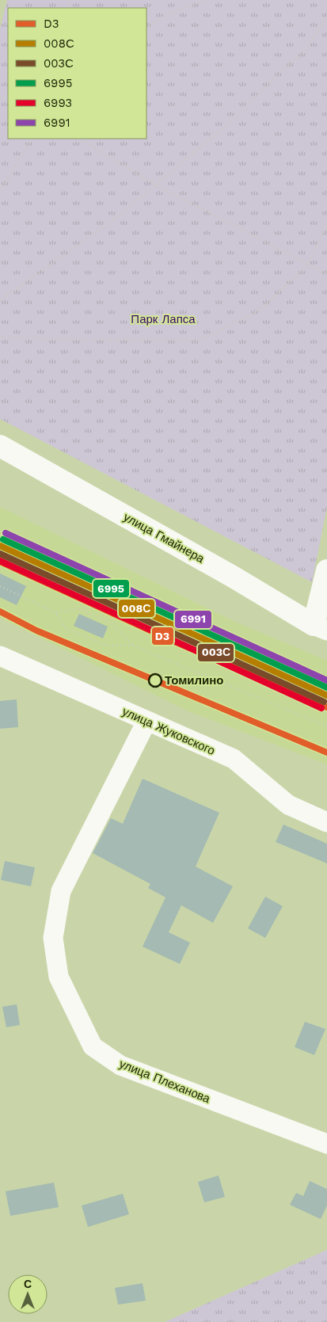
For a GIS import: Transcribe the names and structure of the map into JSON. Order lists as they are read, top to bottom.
{
  "streets": {
    "street": ["улица Гмайнера", "улица Жуковского", "улица Плеханова"]
  },
  "crossings": [
    ["улица Жуковского", "улица Плеханова"]
  ],
  "parks": ["Парк Лапса"],
  "places": ["Томилино"],
  "lines": [
    "transit line 6991",
    "transit line 6995",
    "transit line 008С",
    "transit line 003С",
    "transit line 6993",
    "transit line D3"
  ],
  "legend": [
    "D3",
    "008С",
    "003С",
    "6995",
    "6993",
    "6991"
  ],
  "north": "top"
}
